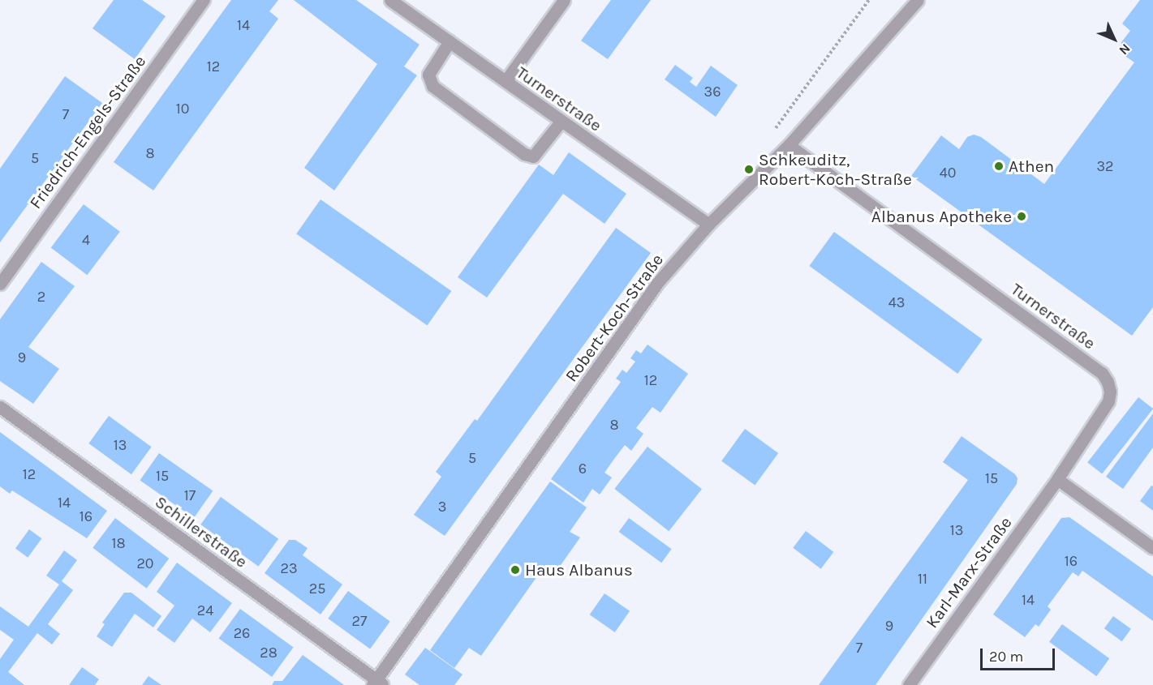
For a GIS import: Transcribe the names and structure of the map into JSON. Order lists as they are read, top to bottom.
{
  "streets": {
    "street": [
      "Turnerstraße",
      "Friedrich-Engels-Straße",
      "Robert-Koch-Straße",
      "Schillerstraße",
      "Karl-Marx-Straße"
    ]
  },
  "crossings": [
    ["Turnerstraße", "Robert-Koch-Straße"],
    ["Turnerstraße", "Karl-Marx-Straße"],
    ["Robert-Koch-Straße", "Schillerstraße"]
  ],
  "places": [
    "Athen",
    "Schkeuditz, Robert-Koch-Straße",
    "Albanus Apotheke",
    "Haus Albanus"
  ],
  "house_numbers": [
    "14",
    "12",
    "36",
    "10",
    "7",
    "8",
    "5",
    "32",
    "40",
    "4",
    "2",
    "43",
    "9",
    "12",
    "8",
    "13",
    "5",
    "6",
    "12",
    "15",
    "15",
    "17",
    "14",
    "3",
    "16",
    "13",
    "18",
    "16",
    "20",
    "23",
    "11",
    "25",
    "14",
    "24",
    "27",
    "9",
    "26",
    "7",
    "28"
  ],
  "scale_bar": "20 m",
  "north": "bottom right"
}
